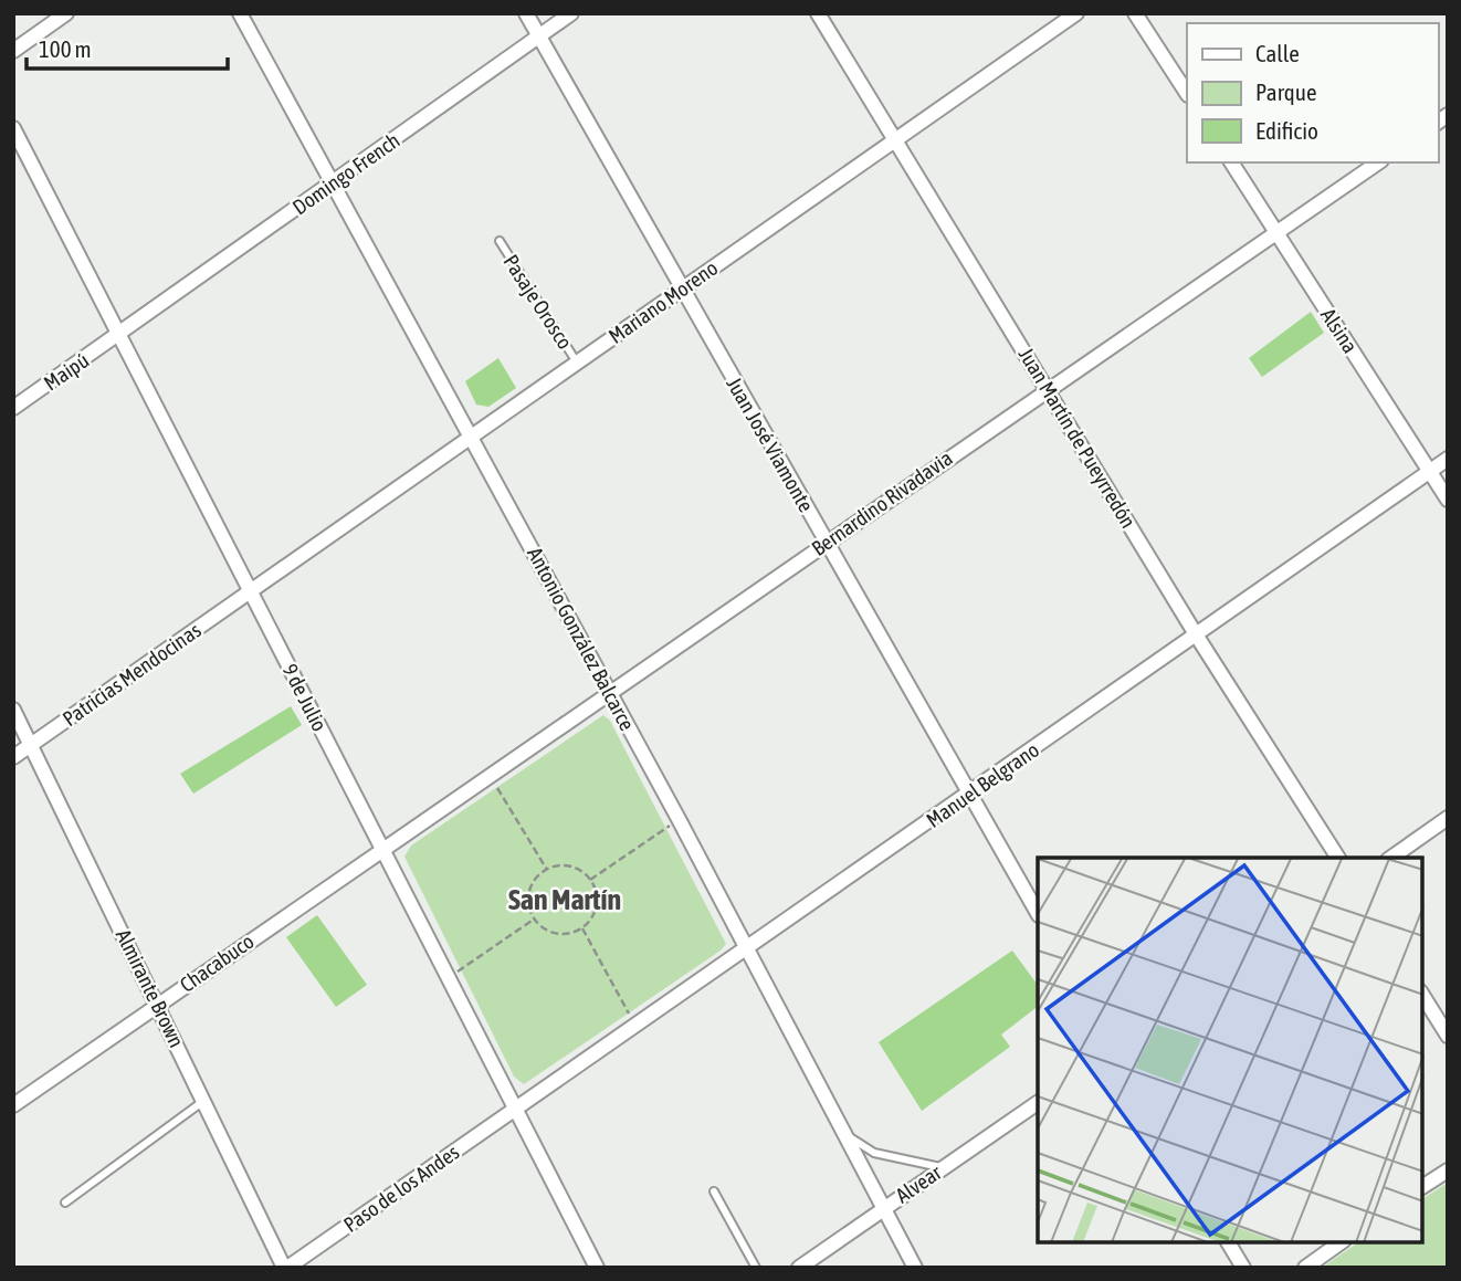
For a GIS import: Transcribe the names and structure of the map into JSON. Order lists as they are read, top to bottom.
{
  "streets": {
    "street": [
      "Domingo French",
      "Mariano Moreno",
      "Alsina",
      "Maipú",
      "Juan Martín de Pueyrredón",
      "Juan José Viamonte",
      "Bernardino Rivadavia",
      "Antonio González Balcarce",
      "Patricias Mendocinas",
      "9 de Julio",
      "Manuel Belgrano",
      "Chacabuco",
      "Almirante Brown",
      "Alvear",
      "Paso de los Andes"
    ],
    "lane": ["Pasaje Orosco"]
  },
  "crossings": [
    ["Domingo French", "Maipú"],
    ["Domingo French", "Juan José Viamonte"],
    ["Domingo French", "Antonio González Balcarce"],
    ["Domingo French", "9 de Julio"],
    ["Pasaje Orosco", "Mariano Moreno"],
    ["Mariano Moreno", "Juan Martín de Pueyrredón"],
    ["Mariano Moreno", "Juan José Viamonte"],
    ["Mariano Moreno", "Antonio González Balcarce"],
    ["Mariano Moreno", "Patricias Mendocinas"],
    ["Mariano Moreno", "9 de Julio"],
    ["Alsina", "Bernardino Rivadavia"],
    ["Alsina", "Manuel Belgrano"],
    ["Maipú", "9 de Julio"],
    ["Juan Martín de Pueyrredón", "Bernardino Rivadavia"],
    ["Juan Martín de Pueyrredón", "Manuel Belgrano"],
    ["Juan José Viamonte", "Bernardino Rivadavia"],
    ["Juan José Viamonte", "Manuel Belgrano"],
    ["Bernardino Rivadavia", "Antonio González Balcarce"],
    ["Bernardino Rivadavia", "9 de Julio"],
    ["Bernardino Rivadavia", "Chacabuco"],
    ["Antonio González Balcarce", "Manuel Belgrano"],
    ["Antonio González Balcarce", "Alvear"],
    ["Patricias Mendocinas", "9 de Julio"],
    ["Patricias Mendocinas", "Almirante Brown"],
    ["9 de Julio", "Manuel Belgrano"],
    ["9 de Julio", "Chacabuco"],
    ["9 de Julio", "Paso de los Andes"],
    ["Manuel Belgrano", "Paso de los Andes"],
    ["Chacabuco", "Almirante Brown"],
    ["Almirante Brown", "Paso de los Andes"]
  ],
  "districts": ["San Martín"],
  "legend": ["Calle", "Parque", "Edificio"],
  "scale_bar": "100 m"
}
